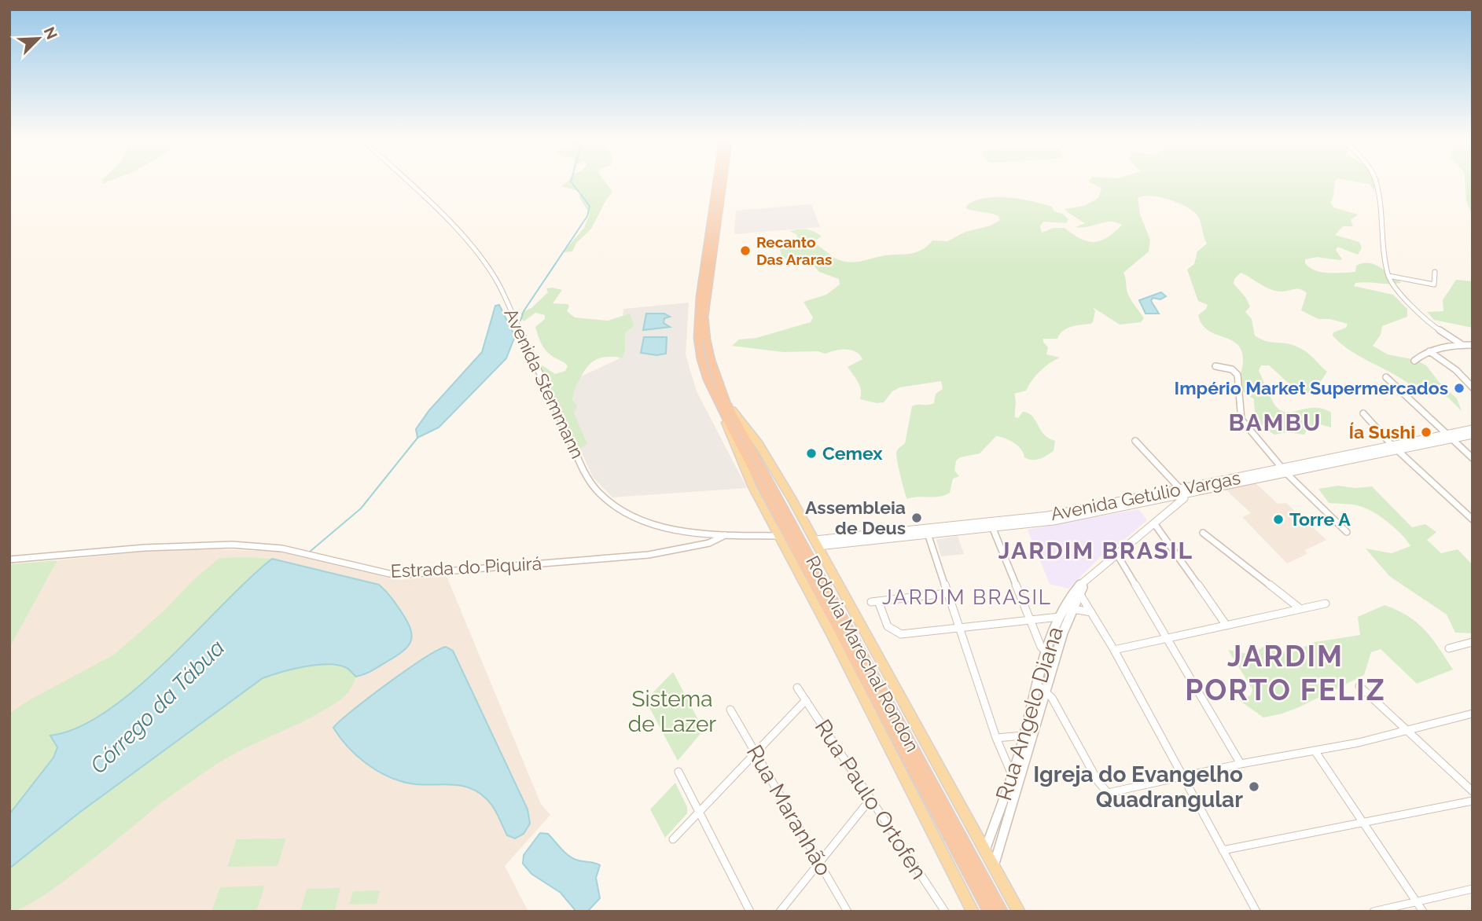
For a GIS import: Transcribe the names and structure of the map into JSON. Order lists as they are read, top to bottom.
{
  "streets": {
    "highway": ["Rodovia Marechal Rondon"],
    "street": [
      "Avenida Stemmann",
      "Avenida Getúlio Vargas",
      "Estrada do Piquirá",
      "Rua Angelo Diana",
      "Rua Paulo Ortofen",
      "Rua Maranhão"
    ]
  },
  "crossings": [
    ["Avenida Stemmann", "Estrada do Piquirá"],
    ["Avenida Getúlio Vargas", "Rua Angelo Diana"]
  ],
  "districts": [
    "BAMBU",
    "JARDIM BRASIL",
    "JARDIM BRASIL",
    "JARDIM PORTO FELIZ"
  ],
  "water": ["Córrego da Tábua"],
  "parks": ["Sistema de Lazer"],
  "places": [
    "Recanto Das Araras",
    "Império Market Supermercados",
    "Ía Sushi",
    "Cemex",
    "Assembleia de Deus",
    "Torre A",
    "Igreja do Evangelho Quadrangular"
  ],
  "north": "top right"
}
